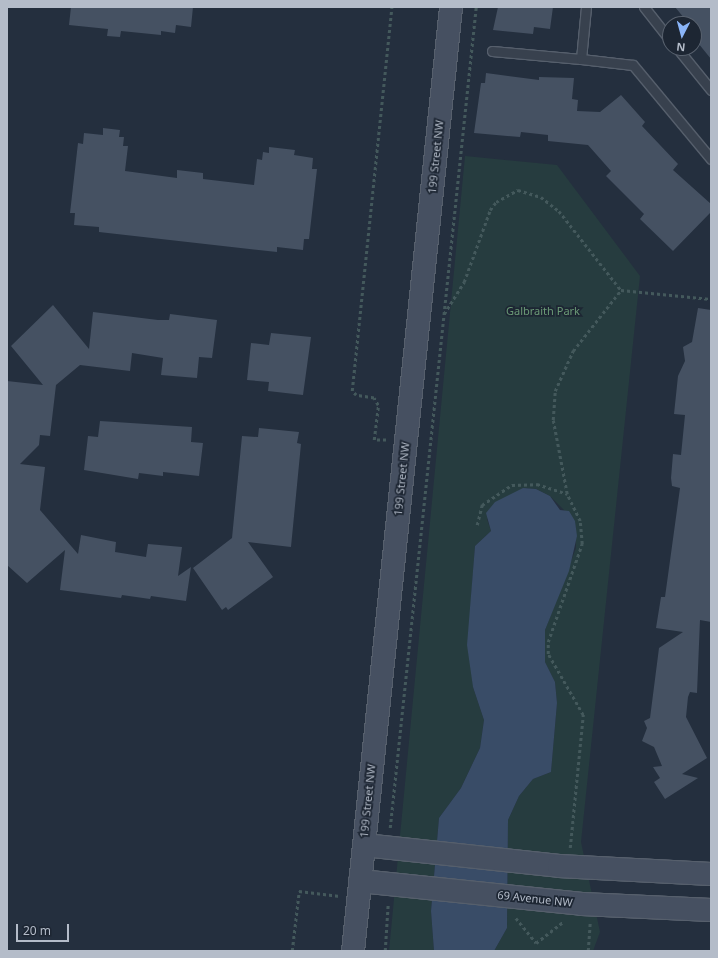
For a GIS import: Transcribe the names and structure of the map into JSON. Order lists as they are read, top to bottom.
{
  "streets": {
    "main road": ["199 Street NW", "69 Avenue NW"]
  },
  "crossings": [
    ["199 Street NW", "69 Avenue NW"]
  ],
  "parks": ["Galbraith Park"],
  "scale_bar": "20 m",
  "north": "bottom"
}
